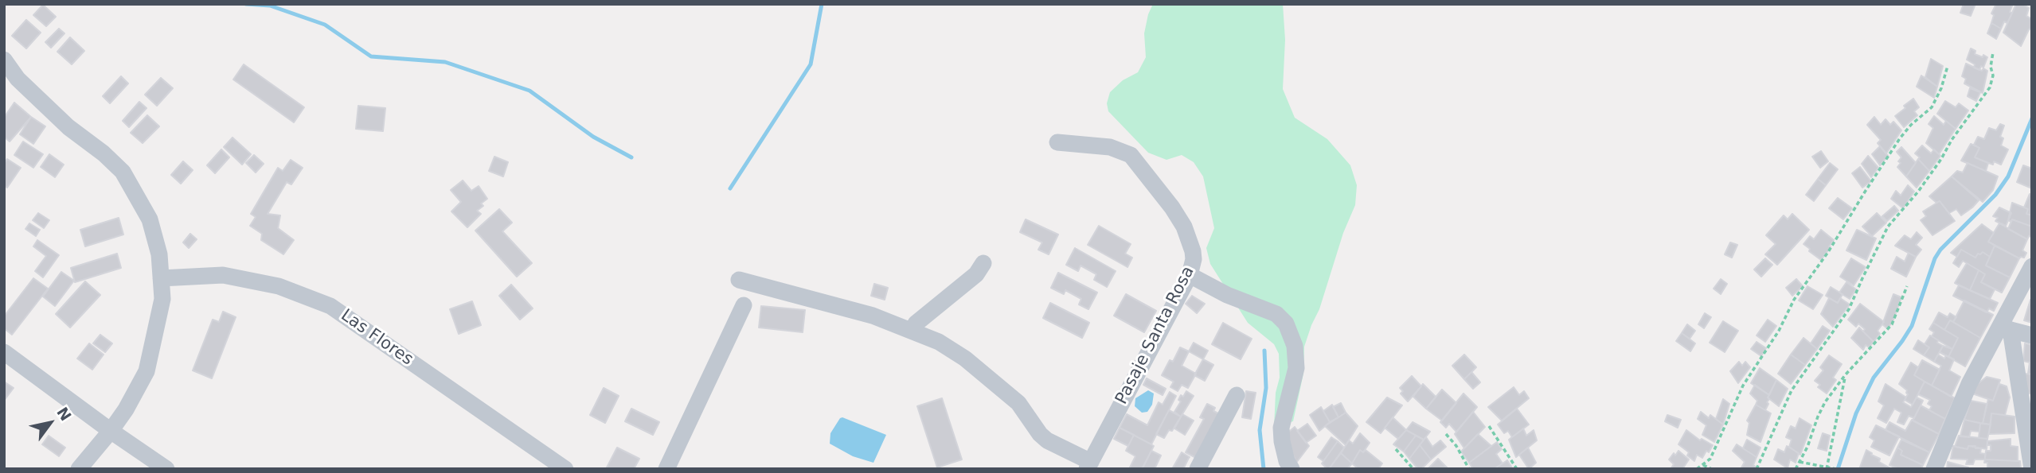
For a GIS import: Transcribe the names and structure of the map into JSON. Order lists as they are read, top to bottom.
{
  "streets": {
    "street": ["Pasaje Santa Rosa", "Las Flores"]
  },
  "north": "top right"
}
